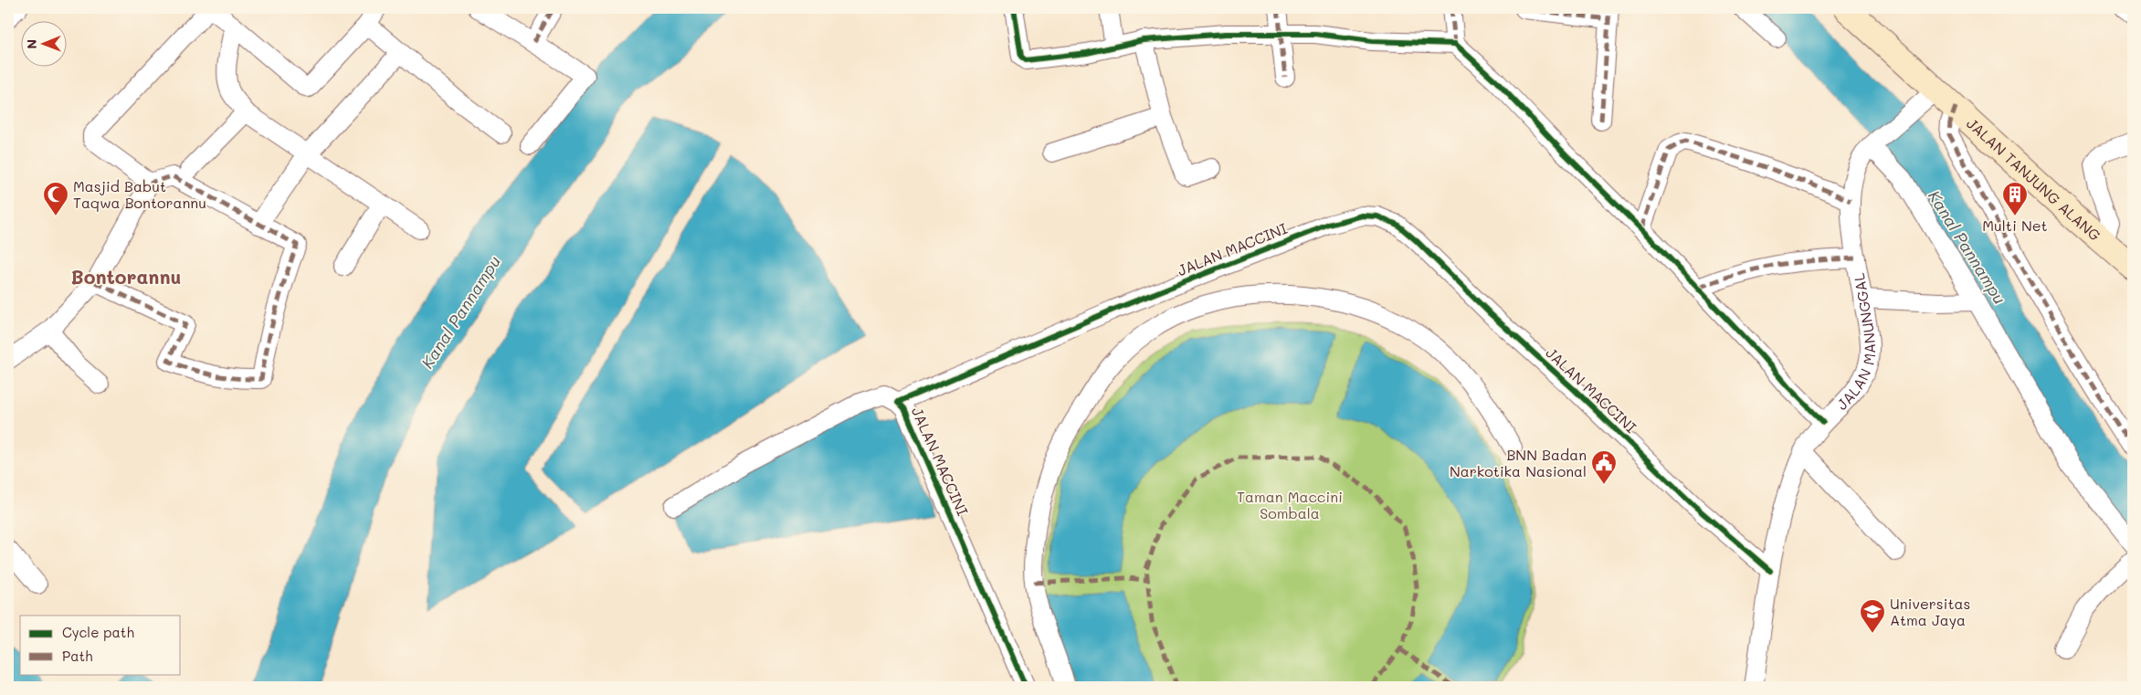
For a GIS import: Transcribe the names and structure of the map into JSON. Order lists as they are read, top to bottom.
{
  "streets": {
    "street": ["JALAN TANJUNG ALANG", "JALAN MACCINI", "JALAN MANUNGGAL"]
  },
  "crossings": [
    ["JALAN TANJUNG ALANG", "JALAN MANUNGGAL"],
    ["JALAN MACCINI", "JALAN MANUNGGAL"]
  ],
  "districts": ["Bontorannu"],
  "water": ["Kanal Pannampu"],
  "parks": ["Taman Maccini Sombala"],
  "places": {
    "mosque": ["Masjid Babut Taqwa Bontorannu"],
    "building": ["Multi Net"],
    "public building": ["BNN Badan Narkotika Nasional"],
    "school or university": ["Universitas Atma Jaya"]
  },
  "legend": ["Cycle path", "Path"],
  "north": "left"
}
